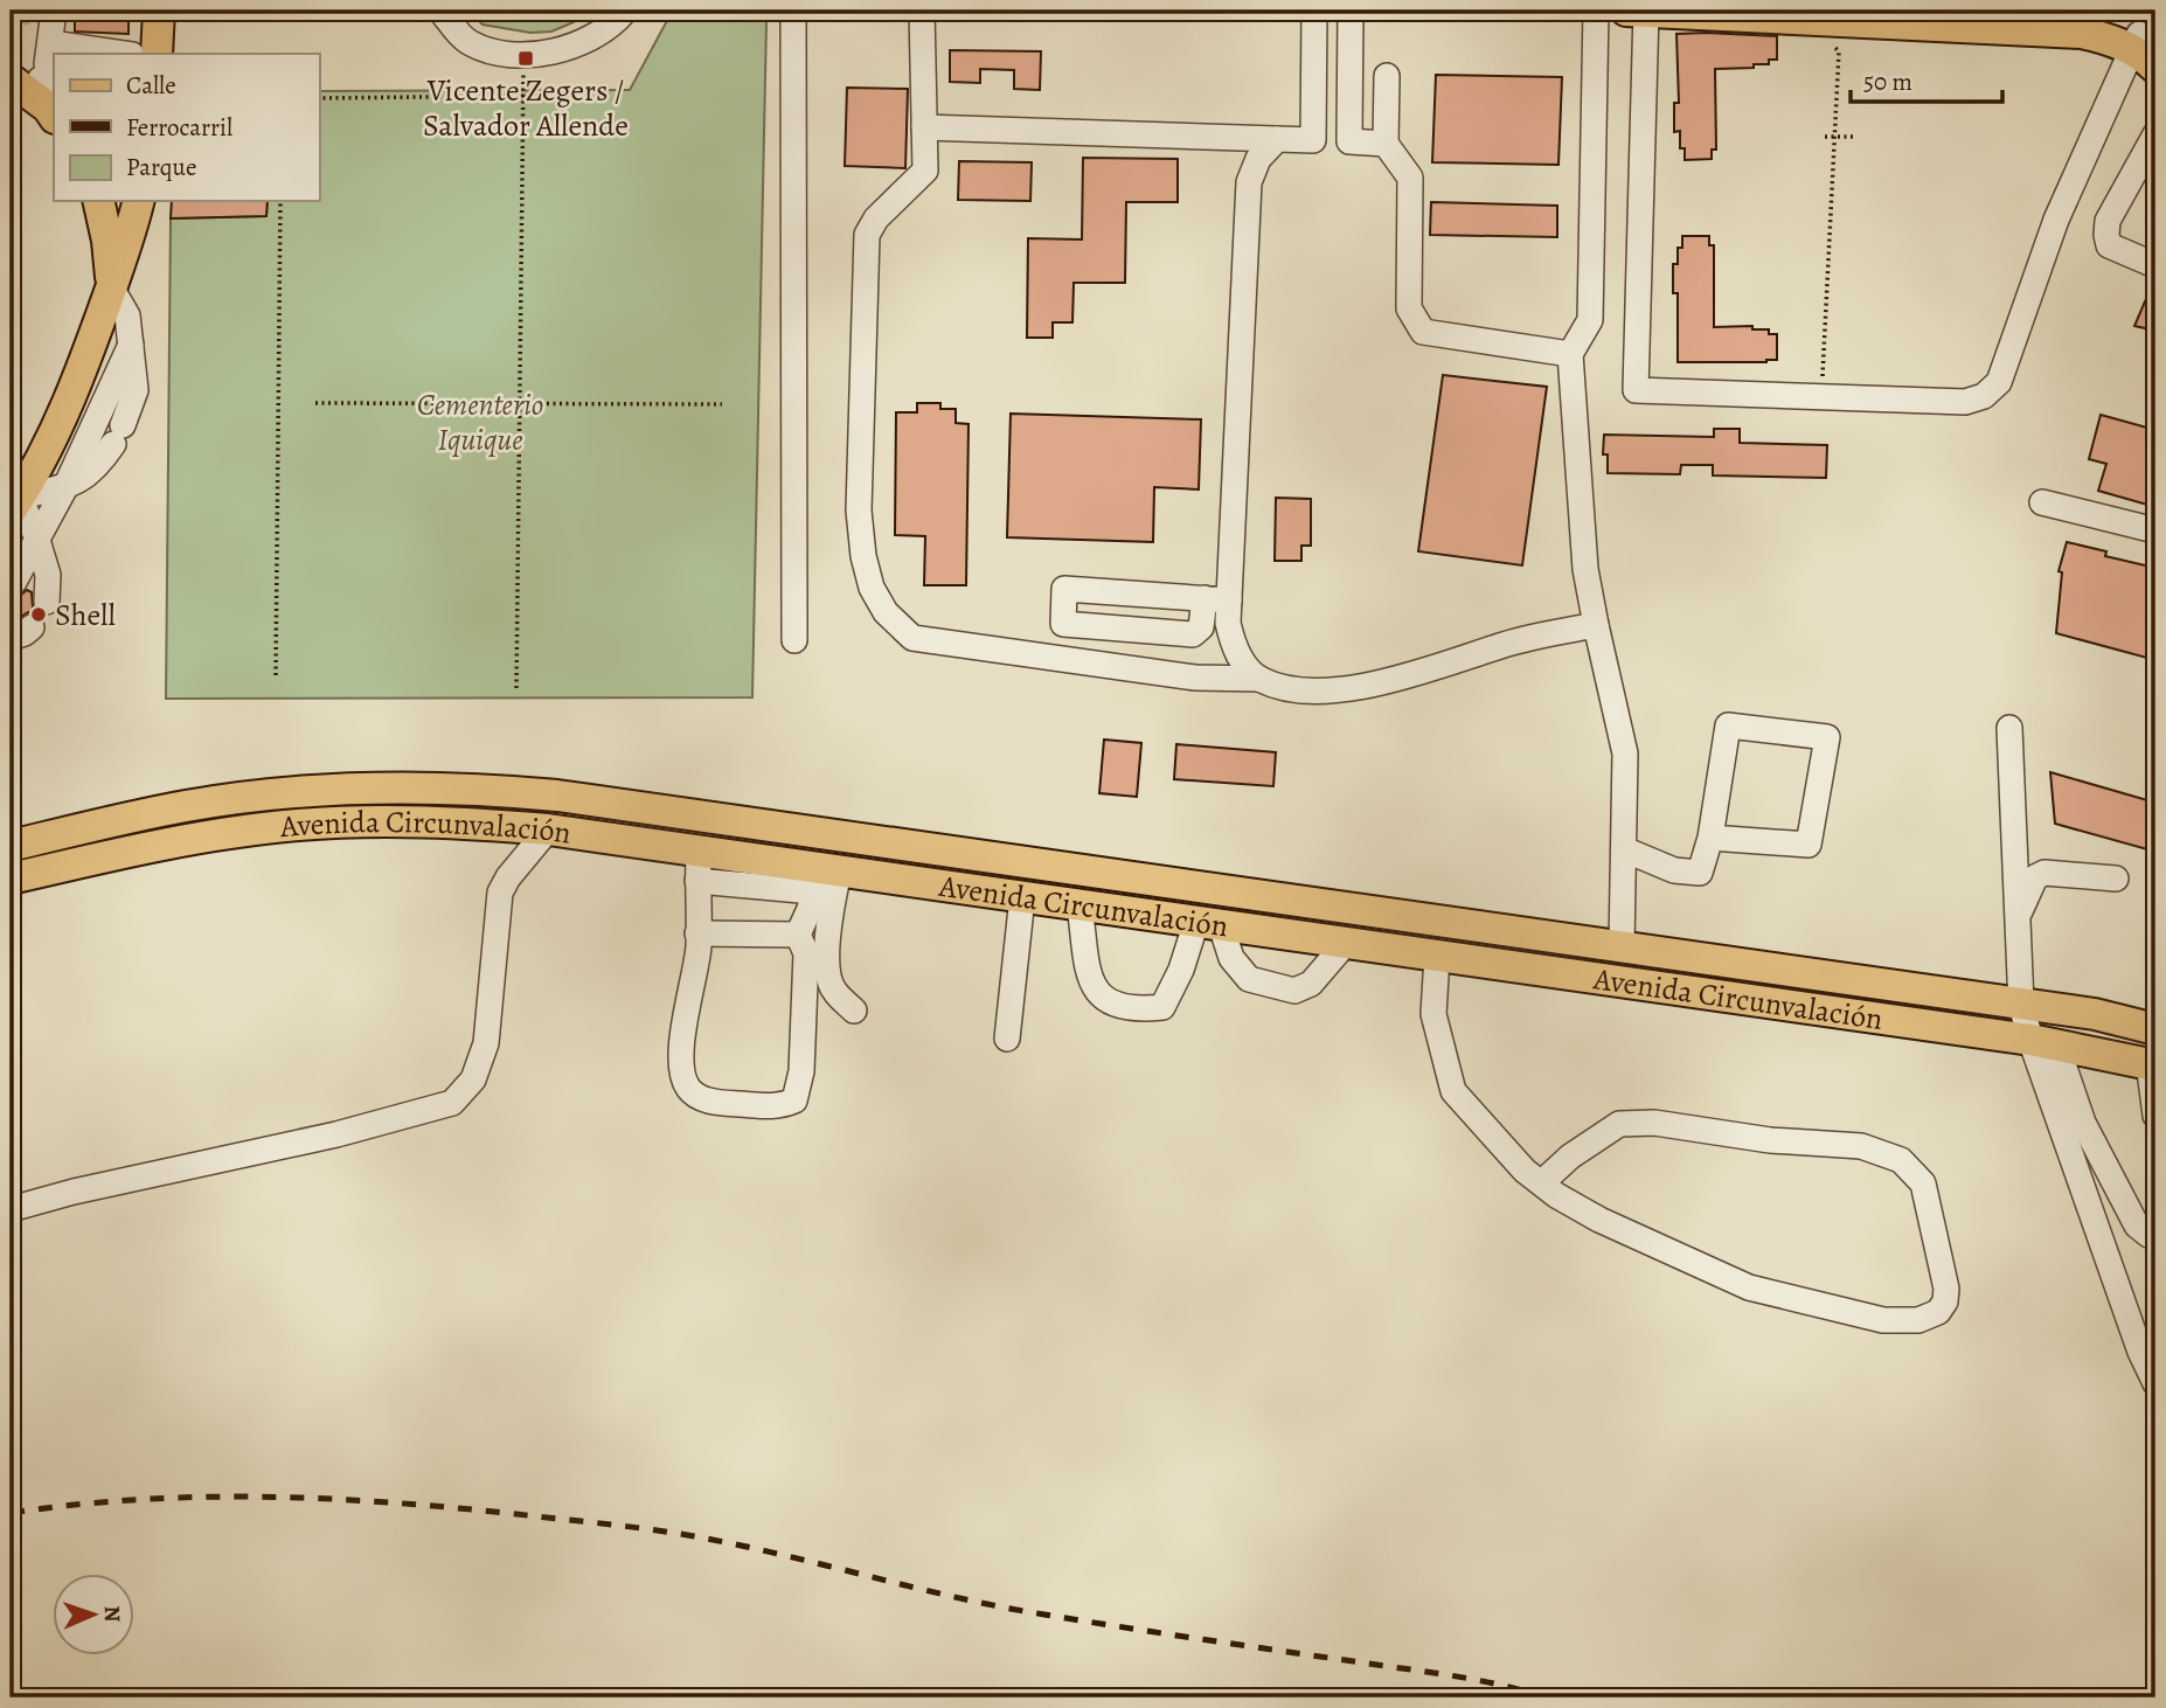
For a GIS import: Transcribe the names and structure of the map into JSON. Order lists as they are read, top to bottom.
{
  "streets": {
    "main road": ["Avenida Circunvalación"]
  },
  "parks": ["Cementerio Iquique"],
  "places": {
    "transit": ["Vicente Zegers / Salvador Allende"],
    "other": ["Shell"]
  },
  "legend": ["Calle", "Ferrocarril", "Parque"],
  "scale_bar": "50 m",
  "north": "right"
}
